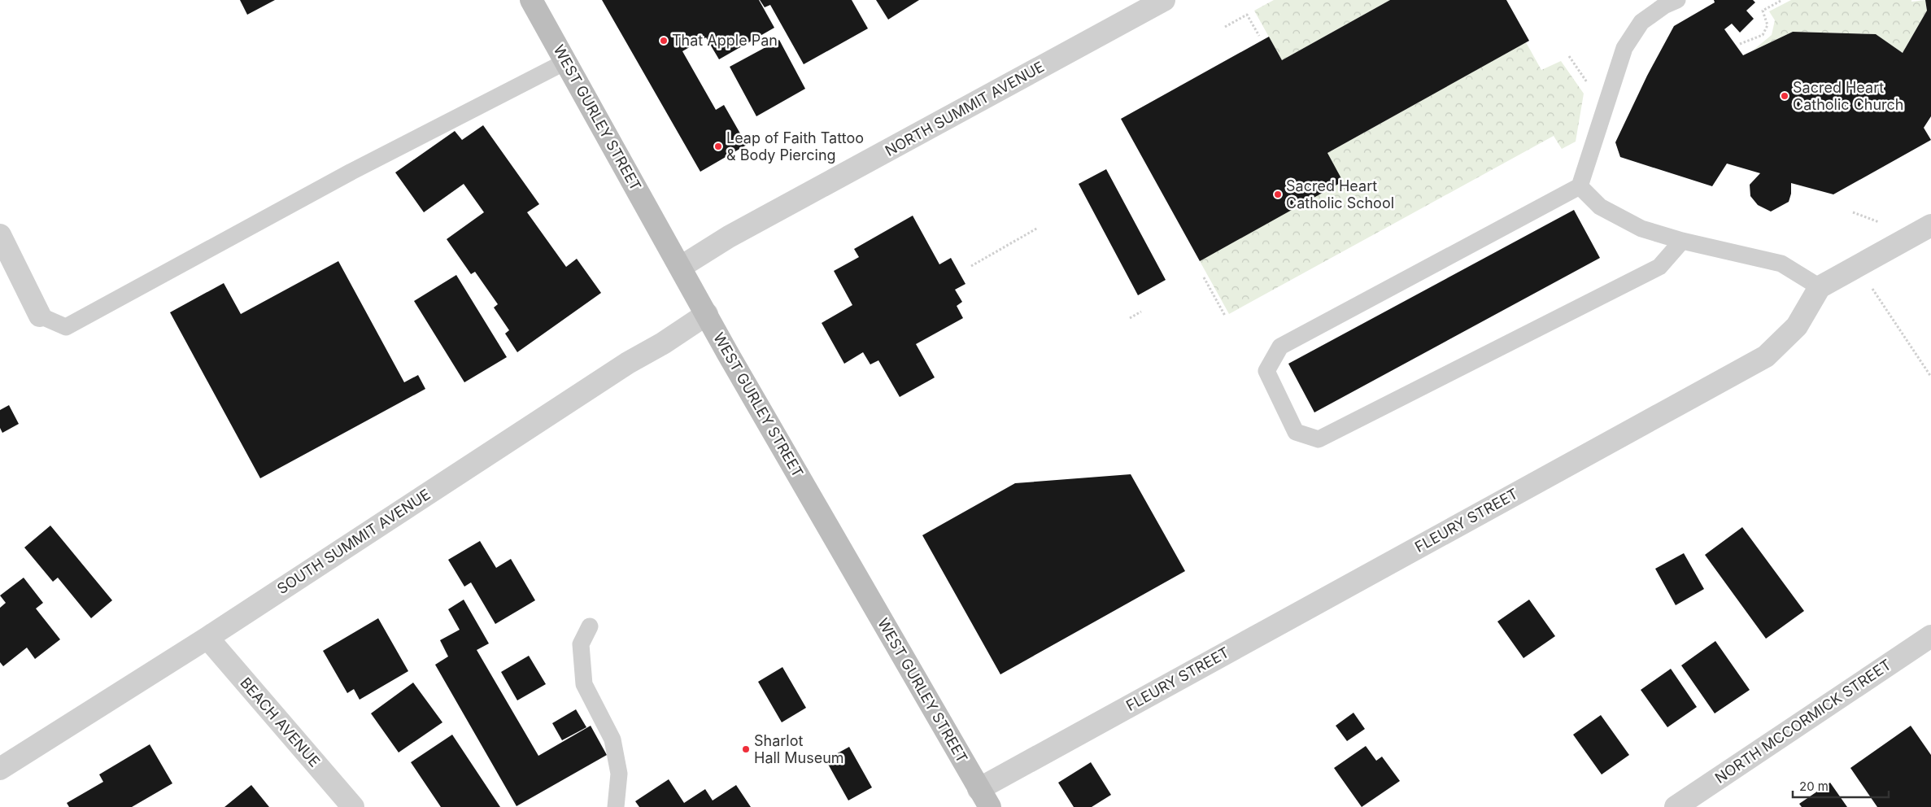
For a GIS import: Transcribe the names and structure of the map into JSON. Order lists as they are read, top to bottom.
{
  "streets": {
    "main road": ["WEST GURLEY STREET"],
    "street": [
      "NORTH SUMMIT AVENUE",
      "FLEURY STREET",
      "SOUTH SUMMIT AVENUE",
      "NORTH MCCORMICK STREET",
      "BEACH AVENUE"
    ]
  },
  "crossings": [
    ["NORTH SUMMIT AVENUE", "WEST GURLEY STREET"],
    ["WEST GURLEY STREET", "FLEURY STREET"],
    ["WEST GURLEY STREET", "SOUTH SUMMIT AVENUE"],
    ["SOUTH SUMMIT AVENUE", "BEACH AVENUE"]
  ],
  "places": [
    "That Apple Pan",
    "Sacred Heart Catholic Church",
    "Leap of Faith Tattoo & Body Piercing",
    "Sacred Heart Catholic School",
    "Sharlot Hall Museum"
  ],
  "scale_bar": "20 m"
}
